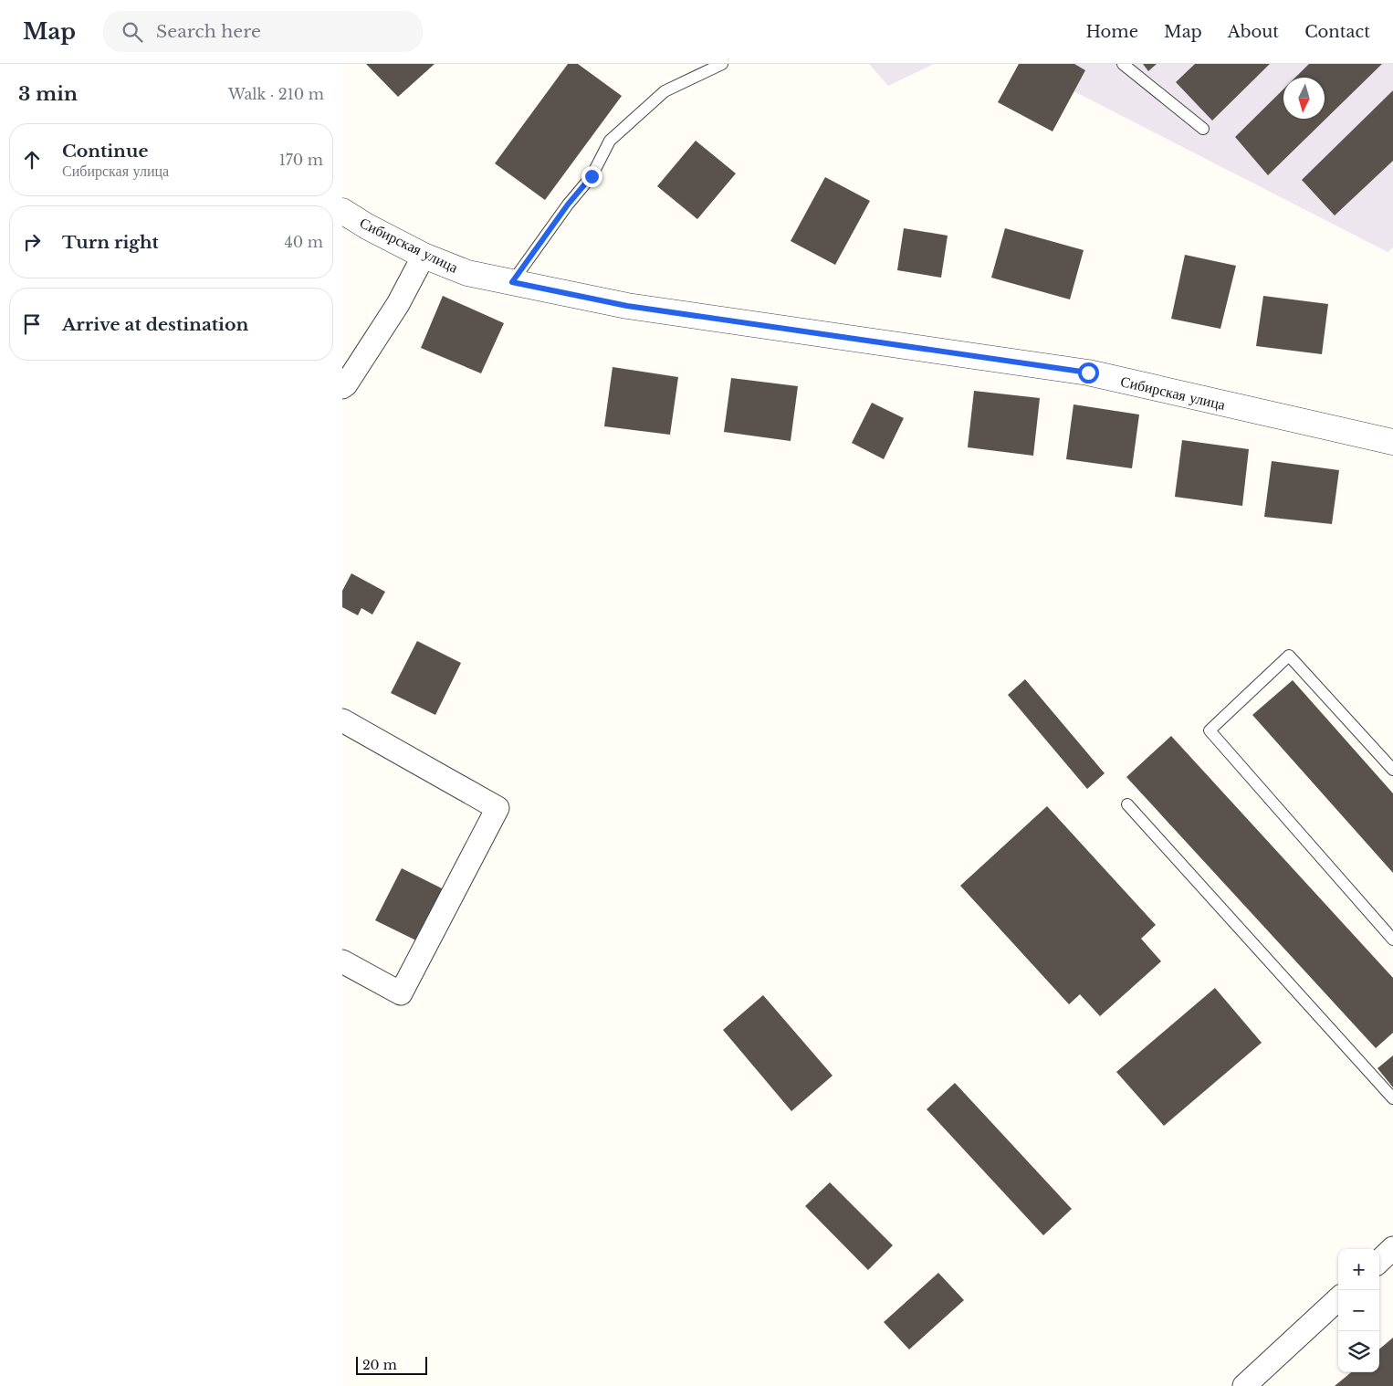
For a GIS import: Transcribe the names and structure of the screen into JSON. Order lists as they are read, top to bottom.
{
  "streets": {
    "street": ["Сибирская улица"]
  },
  "scale_bar": "20 m",
  "north": "bottom",
  "page": {
    "header": "Map",
    "search": "Search here",
    "nav": [
      "Home",
      "Map",
      "About",
      "Contact"
    ],
    "heading": ["3 min", "Walk · 210 m"],
    "list": [
      ["Continue", "Сибирская улица", "170 m"],
      ["Turn right", "40 m"],
      "Arrive at destination"
    ],
    "map_buttons": ["+", "−"],
    "scale": "20 m"
  }
}
